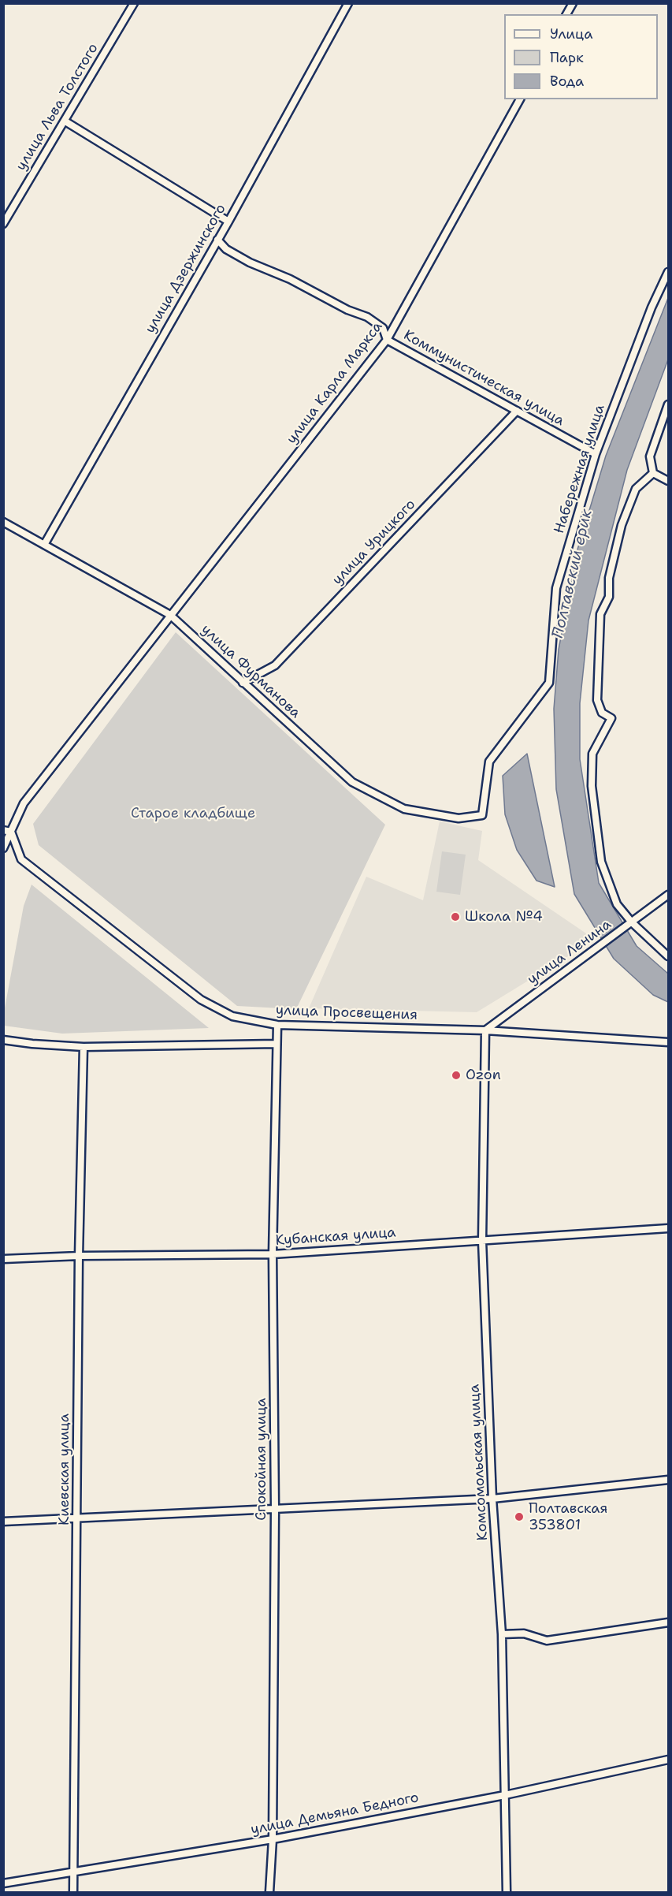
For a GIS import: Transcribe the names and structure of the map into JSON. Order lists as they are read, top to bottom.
{
  "streets": {
    "street": [
      "улица Льва Толстого",
      "улица Дзержинского",
      "Коммунистическая улица",
      "улица Карла Маркса",
      "Набережная улица",
      "улица Урицкого",
      "улица Фурманова",
      "улица Ленина",
      "улица Просвещения",
      "Кубанская улица",
      "Спокойная улица",
      "Комсомольская улица",
      "Киевская улица",
      "улица Демьяна Бедного"
    ]
  },
  "crossings": [
    ["улица Дзержинского", "Коммунистическая улица"],
    ["улица Дзержинского", "улица Фурманова"],
    ["Коммунистическая улица", "улица Карла Маркса"],
    ["Коммунистическая улица", "Набережная улица"],
    ["Коммунистическая улица", "улица Урицкого"],
    ["улица Карла Маркса", "улица Фурманова"],
    ["улица Карла Маркса", "улица Просвещения"],
    ["Набережная улица", "улица Фурманова"],
    ["улица Урицкого", "улица Фурманова"],
    ["улица Ленина", "улица Просвещения"],
    ["улица Ленина", "Комсомольская улица"],
    ["улица Просвещения", "Спокойная улица"],
    ["улица Просвещения", "Комсомольская улица"],
    ["Кубанская улица", "Спокойная улица"],
    ["Кубанская улица", "Комсомольская улица"],
    ["Кубанская улица", "Киевская улица"],
    ["Спокойная улица", "улица Демьяна Бедного"],
    ["Комсомольская улица", "улица Демьяна Бедного"],
    ["Киевская улица", "улица Демьяна Бедного"]
  ],
  "water": ["Полтавский ерик"],
  "parks": ["Старое кладбище"],
  "places": ["Школа №4", "Ozon", "Полтавская 353801"],
  "legend": ["Улица", "Парк", "Вода"]
}
